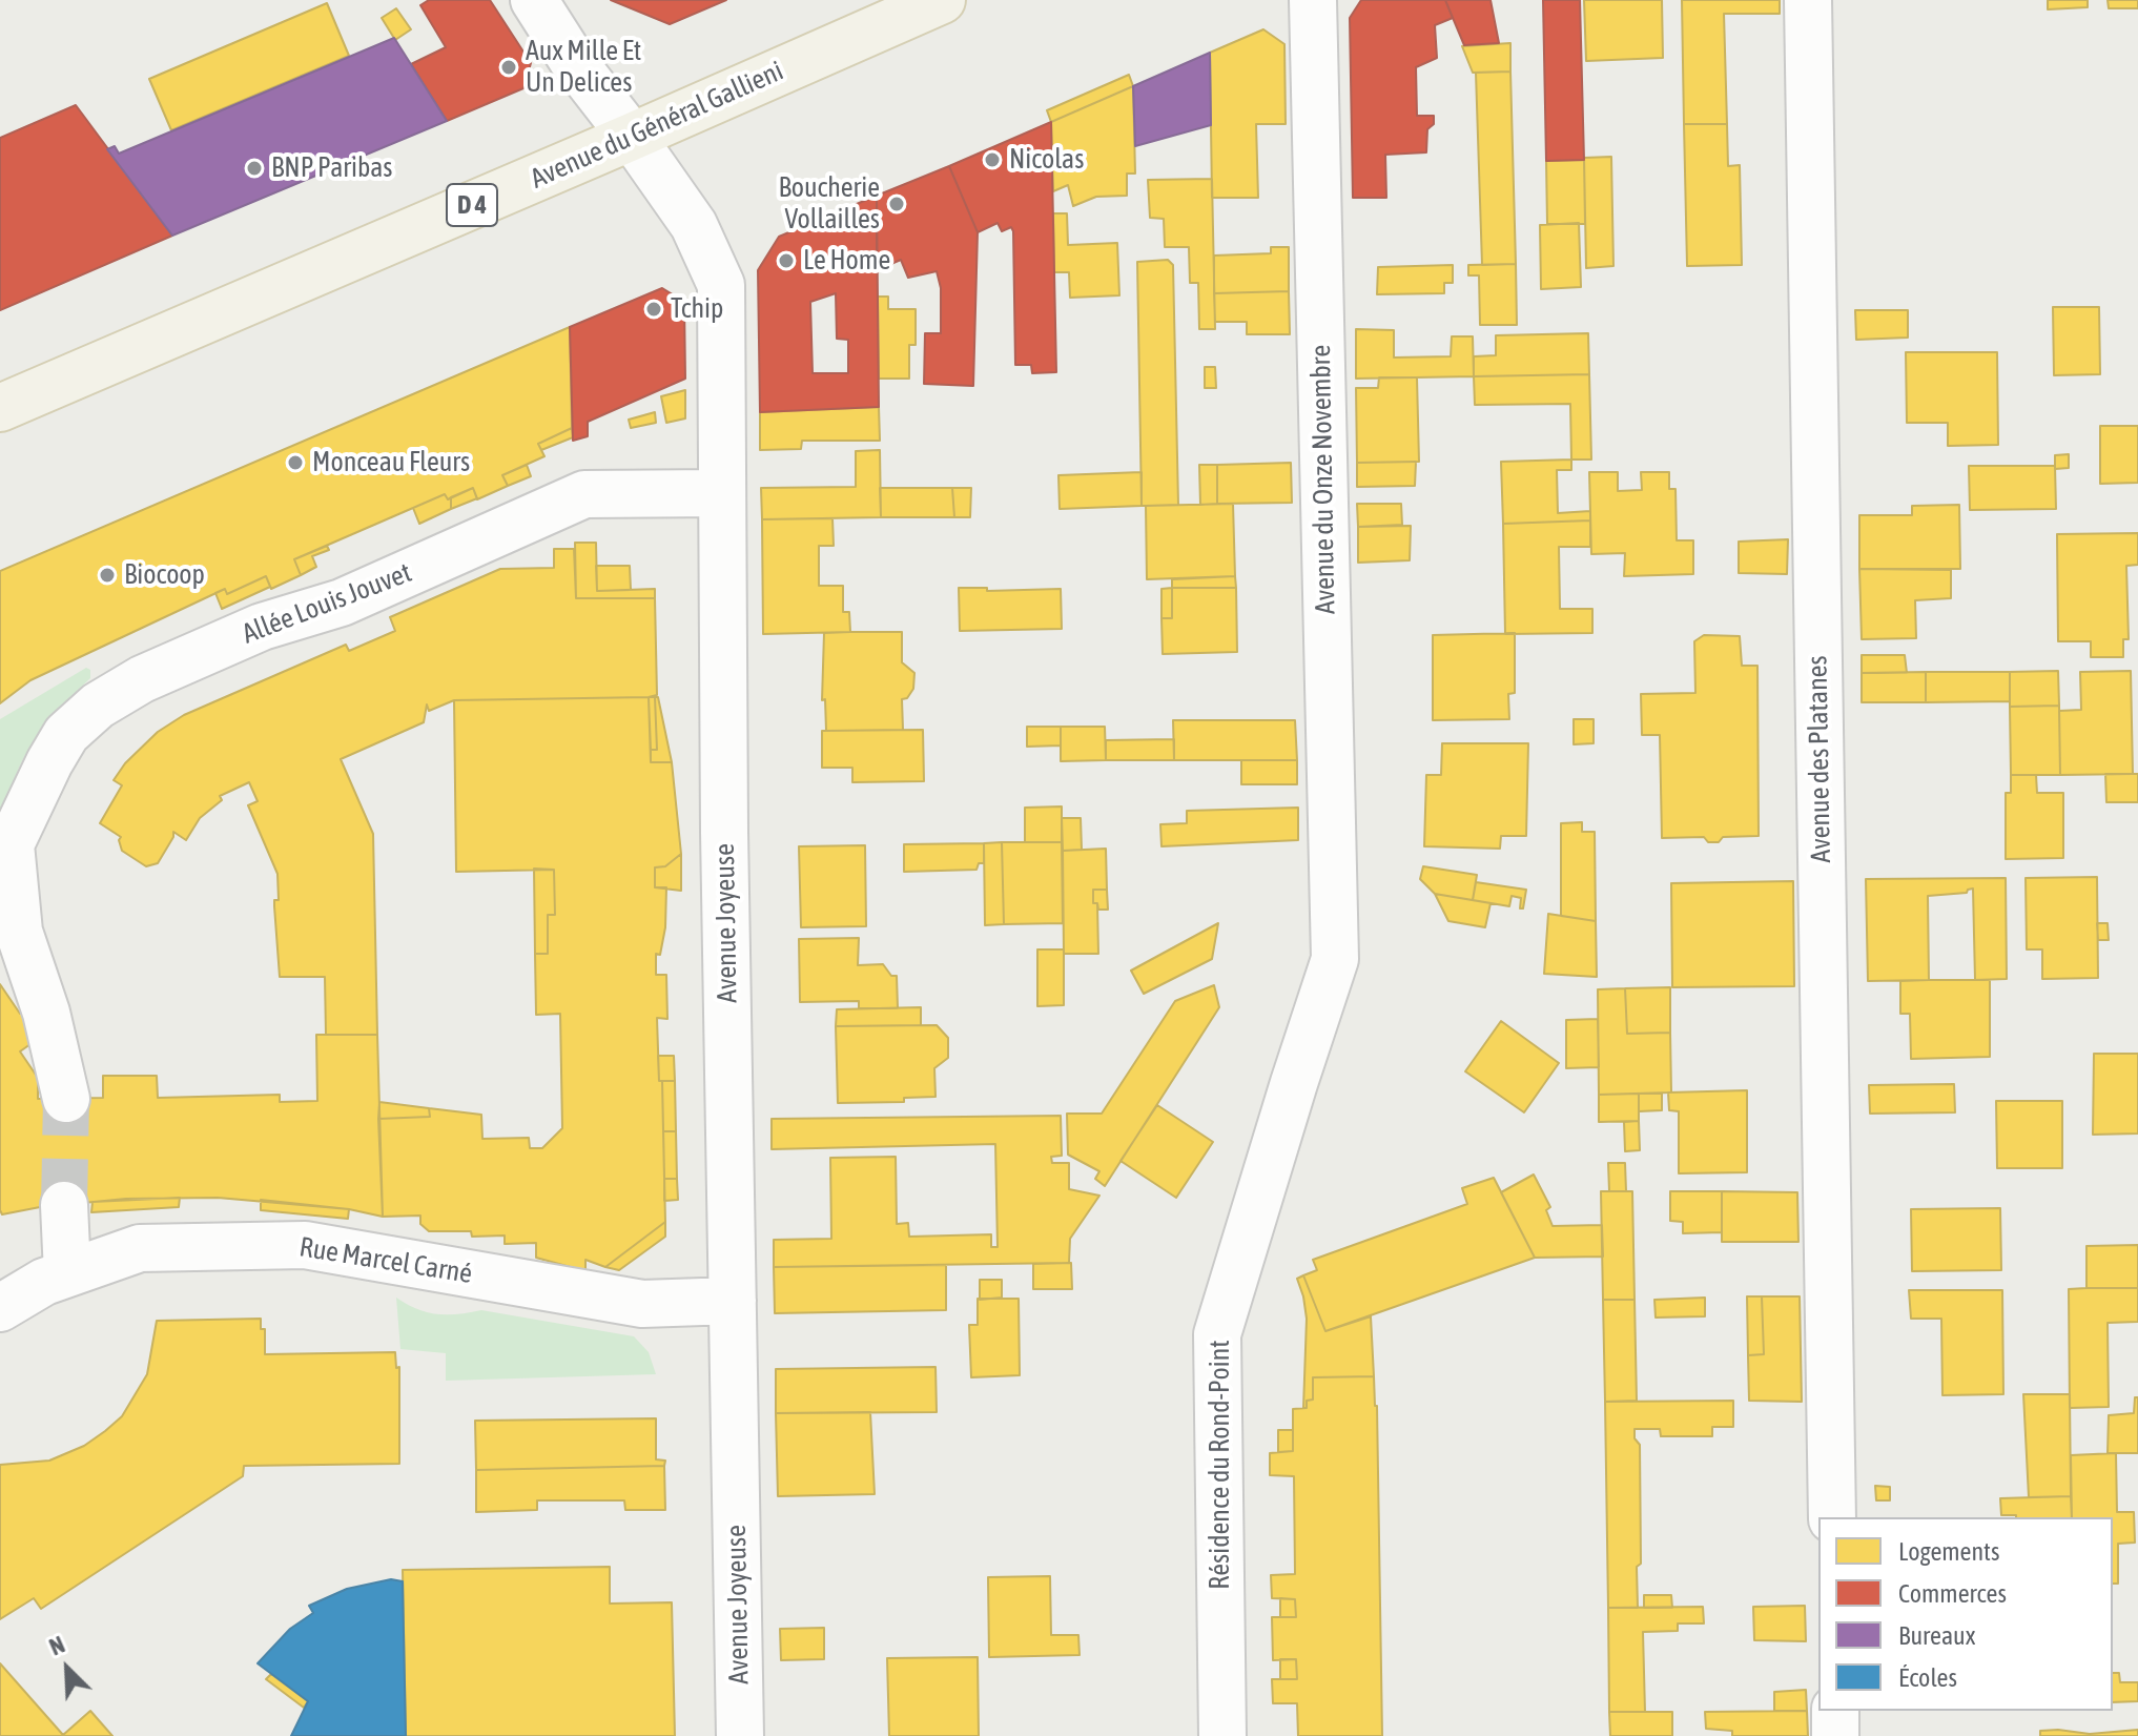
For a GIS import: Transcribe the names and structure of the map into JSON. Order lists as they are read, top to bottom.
{
  "streets": {
    "main road": ["Avenue du Général Gallieni", "D 4"],
    "street": [
      "Avenue du Onze Novembre",
      "Allée Louis Jouvet",
      "Avenue des Platanes",
      "Avenue Joyeuse",
      "Rue Marcel Carné",
      "Résidence du Rond-Point"
    ]
  },
  "crossings": [
    ["Avenue du Général Gallieni", "Avenue Joyeuse"],
    ["Avenue du Onze Novembre", "Résidence du Rond-Point"],
    ["Allée Louis Jouvet", "Avenue Joyeuse"],
    ["Avenue Joyeuse", "Rue Marcel Carné"]
  ],
  "places": [
    "Aux Mille Et Un Delices",
    "Nicolas",
    "BNP Paribas",
    "Boucherie Vollailles",
    "Le Home",
    "Tchip",
    "Monceau Fleurs",
    "Biocoop"
  ],
  "legend": [
    "Logements",
    "Commerces",
    "Bureaux",
    "Écoles"
  ],
  "north": "top left"
}
